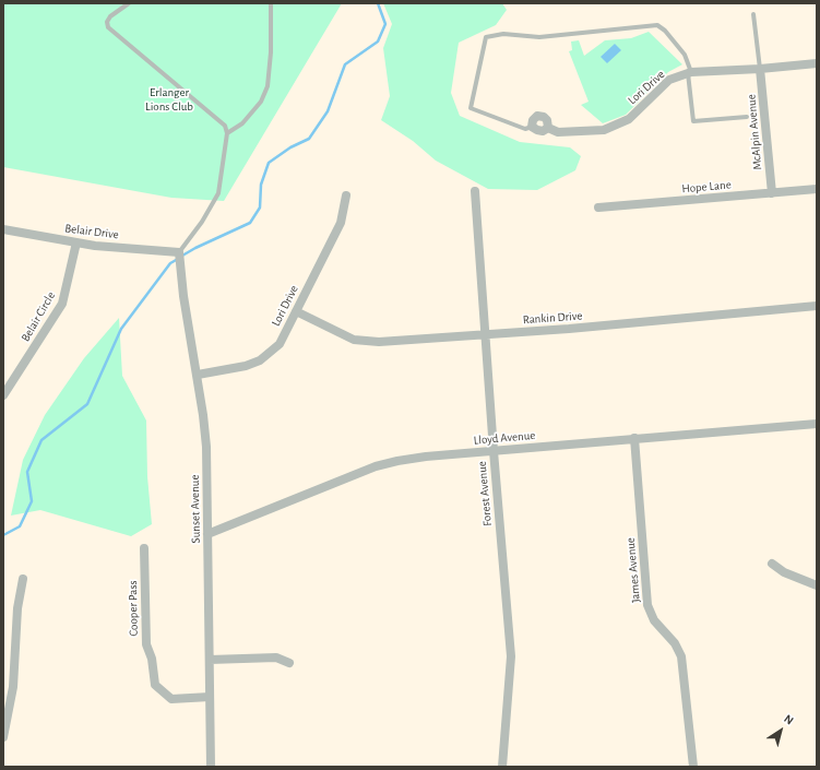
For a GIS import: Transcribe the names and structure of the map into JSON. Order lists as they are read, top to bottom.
{
  "streets": {
    "street": [
      "Lori Drive",
      "McAlpin Avenue",
      "Hope Lane",
      "Belair Drive",
      "Belair Circle",
      "Rankin Drive",
      "Lloyd Avenue",
      "Forest Avenue",
      "Sunset Avenue",
      "James Avenue",
      "Cooper Pass"
    ]
  },
  "crossings": [
    ["Lori Drive", "McAlpin Avenue"],
    ["Lori Drive", "Rankin Drive"],
    ["Lori Drive", "Sunset Avenue"],
    ["McAlpin Avenue", "Hope Lane"],
    ["Belair Drive", "Belair Circle"],
    ["Belair Drive", "Sunset Avenue"],
    ["Rankin Drive", "Forest Avenue"],
    ["Lloyd Avenue", "Forest Avenue"],
    ["Lloyd Avenue", "Sunset Avenue"],
    ["Lloyd Avenue", "James Avenue"],
    ["Sunset Avenue", "Cooper Pass"]
  ],
  "parks": ["Erlanger Lions Club"],
  "north": "top right"
}
